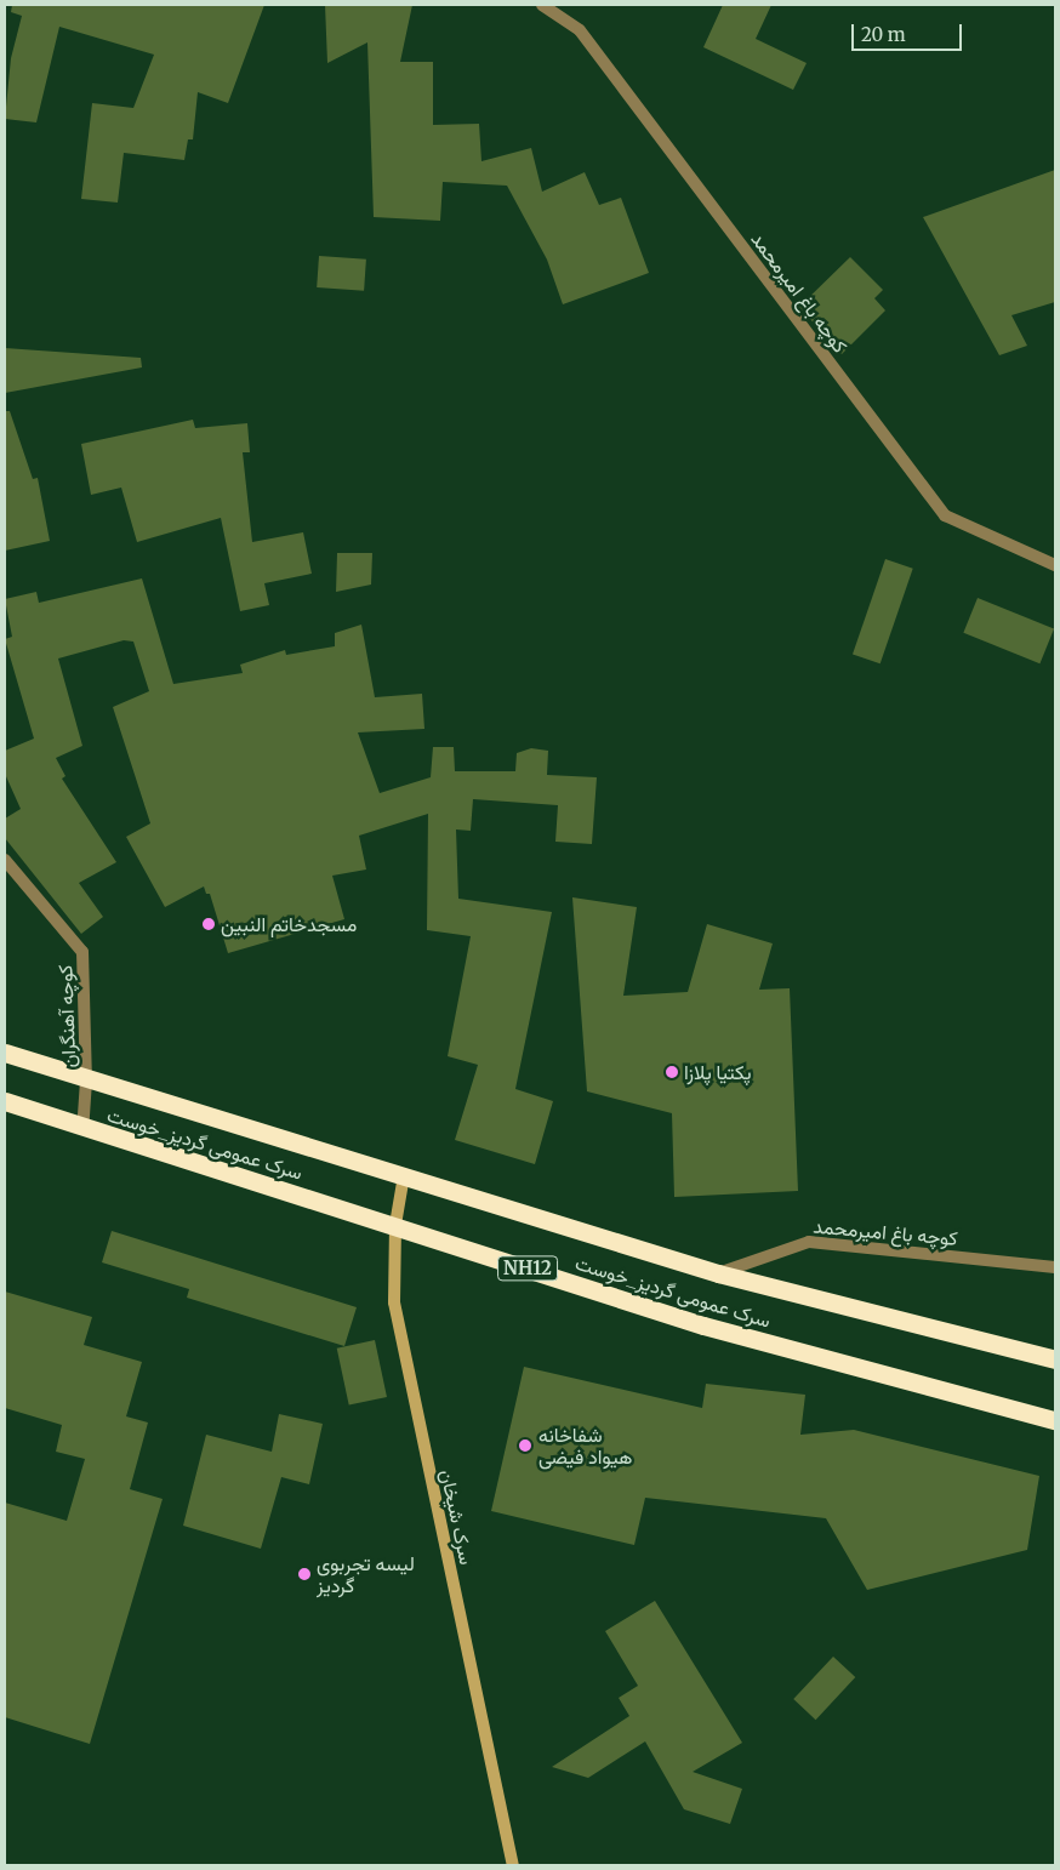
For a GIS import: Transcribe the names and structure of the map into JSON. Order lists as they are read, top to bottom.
{
  "streets": {
    "highway": ["سرک عمومی گردیز_خوست", "NH12"],
    "street": ["کوچه باغ امیرمحمد", "کوچه آهنگران", "سرک شیخان"]
  },
  "crossings": [
    ["کوچه باغ امیرمحمد", "سرک عمومی گردیز_خوست"],
    ["کوچه آهنگران", "سرک عمومی گردیز_خوست"],
    ["سرک عمومی گردیز_خوست", "سرک شیخان"]
  ],
  "places": [
    "مسجدخاتم النبین",
    "پکتیا پلازا",
    "شفاخانه هیواد فیضی",
    "لیسه تجربوی گردیز"
  ],
  "scale_bar": "20 m"
}
